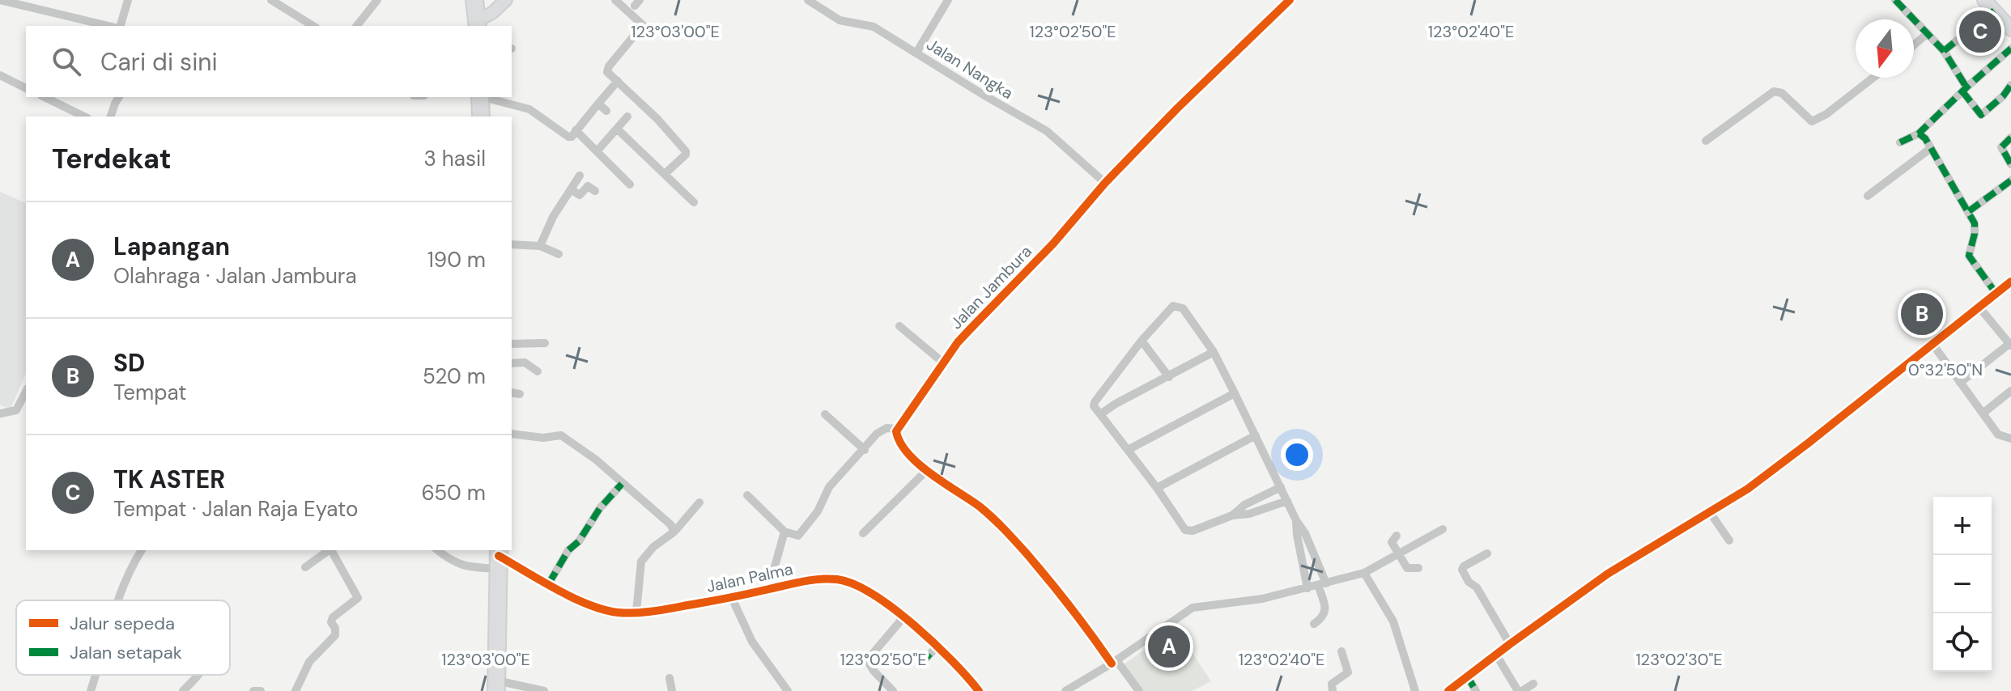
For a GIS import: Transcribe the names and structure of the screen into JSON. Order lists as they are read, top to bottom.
{
  "streets": {
    "street": ["Jalan Nangka", "Jalan Jambura", "Jalan Palma"]
  },
  "crossings": [
    ["Jalan Nangka", "Jalan Jambura"]
  ],
  "legend": ["Jalur sepeda", "Jalan setapak"],
  "north": "bottom",
  "page": {
    "pins": ["C", "B", "A"],
    "search": "Cari di sini",
    "heading": ["Terdekat", "3 hasil"],
    "list": [
      {
        "mark": "A",
        "name": "Lapangan",
        "note": "Olahraga · Jalan Jambura",
        "value": "190 m"
      },
      {
        "mark": "B",
        "name": "SD",
        "note": "Tempat",
        "value": "520 m"
      },
      {
        "mark": "C",
        "name": "TK ASTER",
        "note": "Tempat · Jalan Raja Eyato",
        "value": "650 m"
      }
    ],
    "map_buttons": ["+", "−"]
  },
  "coordinates": [
    "123°03'00\"E",
    "123°02'50\"E",
    "123°02'40\"E",
    "0°32'50\"N",
    "123°02'30\"E"
  ]
}
